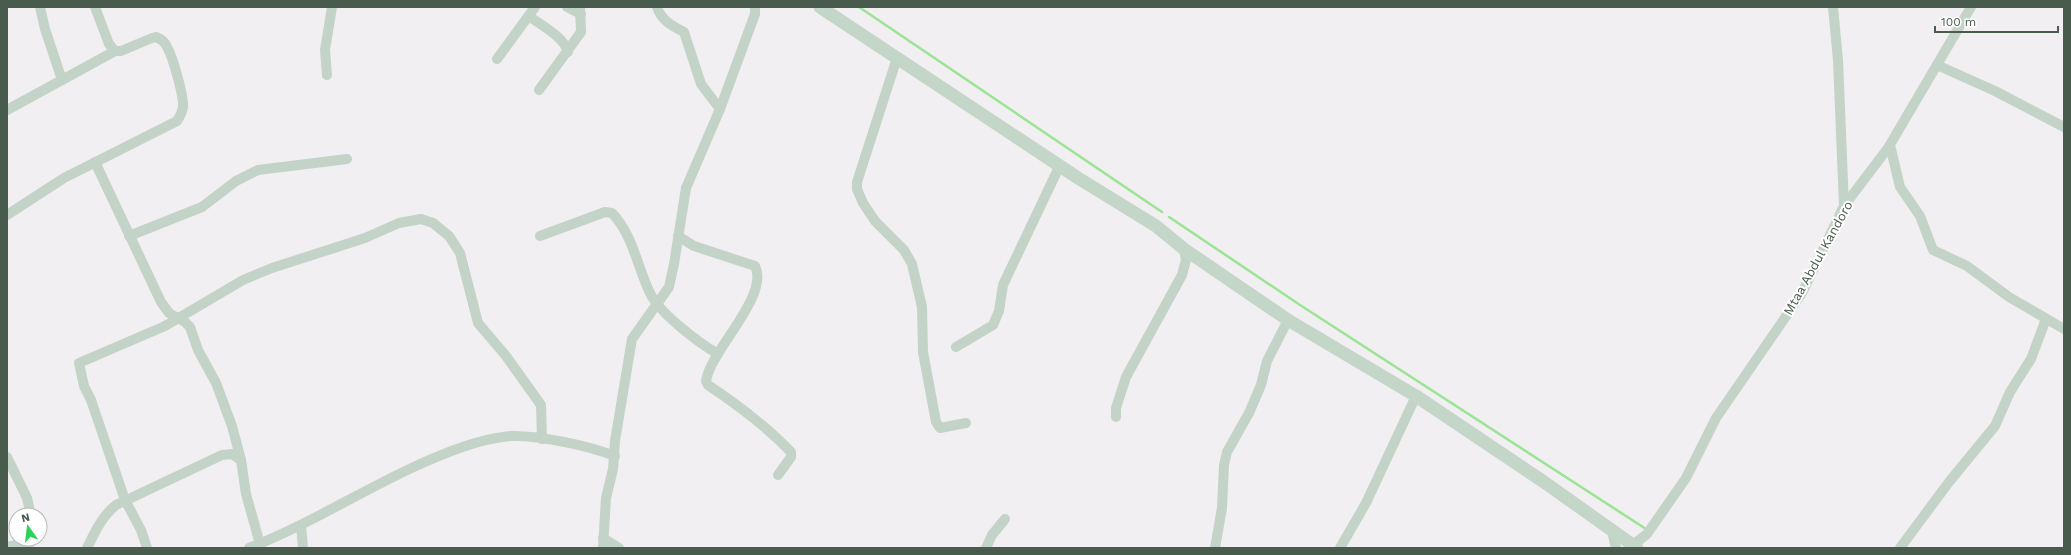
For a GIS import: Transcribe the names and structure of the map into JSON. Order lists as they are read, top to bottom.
{
  "streets": {
    "street": ["Mtaa Abdul Kandoro"]
  },
  "scale_bar": "100 m",
  "north": "top"
}
